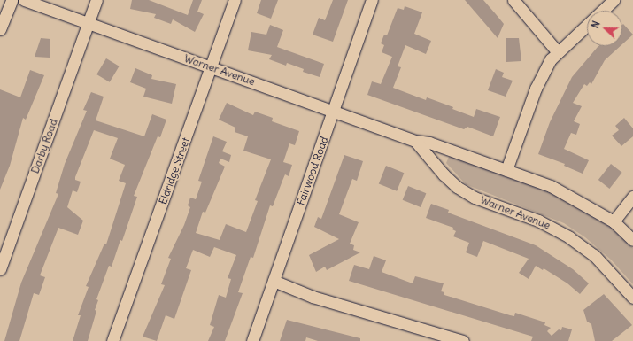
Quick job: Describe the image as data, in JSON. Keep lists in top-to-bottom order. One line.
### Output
{"streets":{"street":["Warner Avenue","Darby Road","Eldridge Street","Fairwood Road"]},"crossings":[["Warner Avenue","Darby Road"],["Warner Avenue","Eldridge Street"],["Warner Avenue","Fairwood Road"]],"north":"left"}
